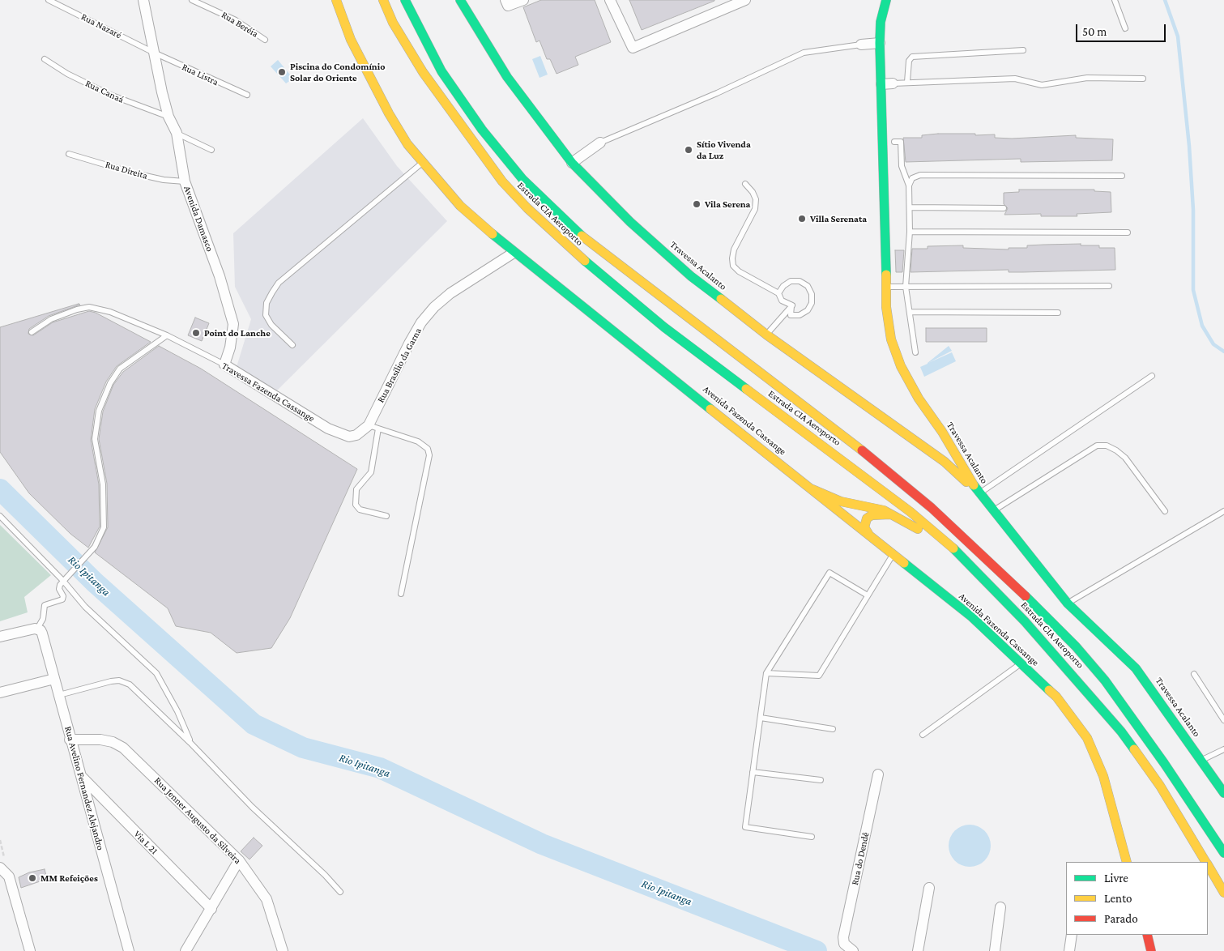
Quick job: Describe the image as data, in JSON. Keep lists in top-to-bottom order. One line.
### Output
{"streets":{"main road":["Estrada CIA Aeroporto","Travessa Acalanto","Avenida Fazenda Cassange"],"street":["Avenida Damasco","Rua Brasilio da Garna","Travessa Fazenda Cassange","Rua Avelino Fernandez Alejandro","Rua Jenner Augusto da Silveira","Via L 21","Rua do Dendê"],"lane":["Rua Beréia","Rua Nazaré","Rua Listra","Rua Canaá","Rua Direita"]},"crossings":[["Rua Nazaré","Rua Listra"],["Rua Nazaré","Avenida Damasco"],["Rua Listra","Avenida Damasco"],["Rua Canaá","Avenida Damasco"],["Rua Direita","Avenida Damasco"],["Avenida Damasco","Travessa Fazenda Cassange"],["Rua Brasilio da Garna","Travessa Fazenda Cassange"],["Rua Brasilio da Garna","Avenida Fazenda Cassange"],["Rua Avelino Fernandez Alejandro","Rua Jenner Augusto da Silveira"],["Rua Avelino Fernandez Alejandro","Via L 21"]],"water":["Rio Ipitanga"],"places":["Piscina do Condomínio Solar do Oriente","Sítio Vivenda da Luz","Vila Serena","Villa Serenata","Point do Lanche","MM Refeições"],"legend":["Livre","Lento","Parado"],"scale_bar":"50 m"}
